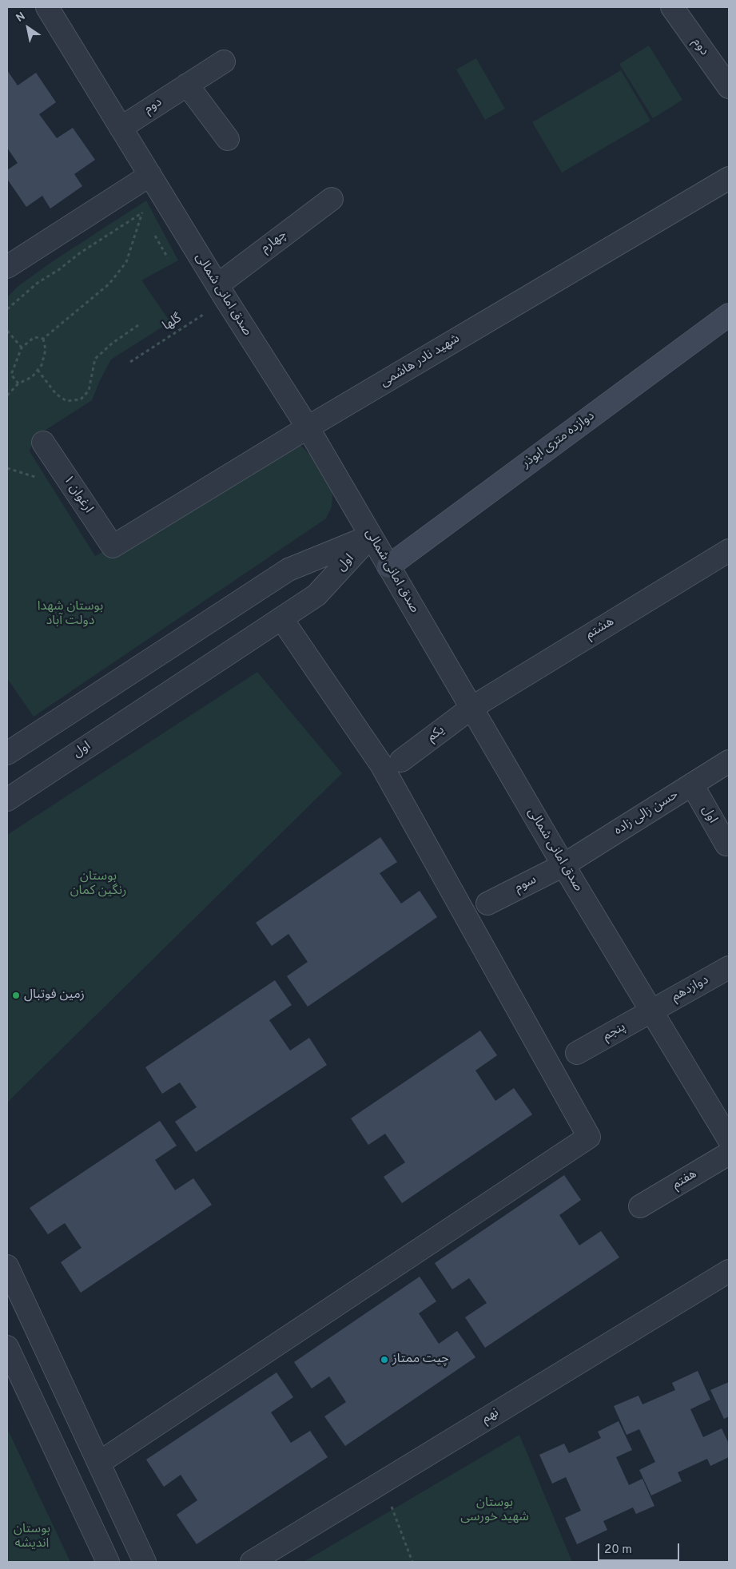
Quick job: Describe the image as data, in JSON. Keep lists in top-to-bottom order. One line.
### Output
{"streets":{"street":["دوم","چهارم","صدق امانی شمالی","شهید نادر هاشمی","دوازده متری ابوذر","ارغوان ۱","اول","هشتم","یکم","حسن زالی زاده","سوم","دوازدهم","پنجم","هفتم","نهم"],"path":["گلها"]},"crossings":[["دوم","صدق امانی شمالی"],["چهارم","صدق امانی شمالی"],["چهارم","گلها"],["صدق امانی شمالی","گلها"],["صدق امانی شمالی","شهید نادر هاشمی"],["صدق امانی شمالی","دوازده متری ابوذر"],["صدق امانی شمالی","اول"],["صدق امانی شمالی","هشتم"],["صدق امانی شمالی","یکم"],["صدق امانی شمالی","حسن زالی زاده"],["صدق امانی شمالی","سوم"],["صدق امانی شمالی","دوازدهم"],["صدق امانی شمالی","پنجم"],["شهید نادر هاشمی","ارغوان ۱"],["اول","حسن زالی زاده"],["هشتم","یکم"],["حسن زالی زاده","سوم"],["دوازدهم","پنجم"]],"parks":["بوستان شهدا دولت آباد","بوستان رنگین کمان","بوستان شهید خورسی","بوستان اندیشه"],"places":["زمین فوتبال","چیت ممتاز"],"scale_bar":"20 m","north":"top left"}
